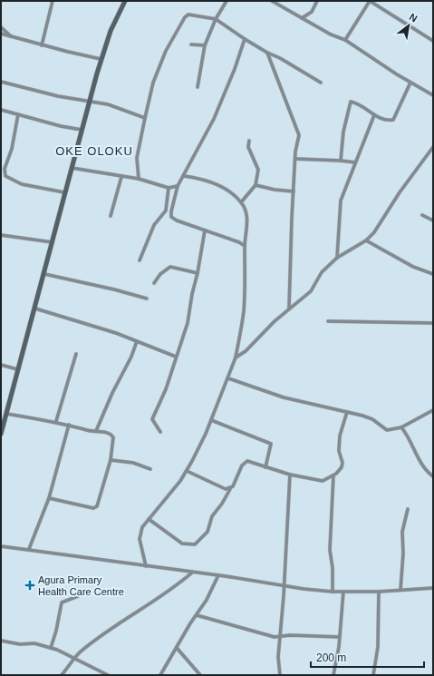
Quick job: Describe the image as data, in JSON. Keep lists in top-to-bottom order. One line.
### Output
{"districts":["OKE OLOKU"],"places":{"health":["Agura Primary Health Care Centre"]},"scale_bar":"200 m","north":"top right"}
